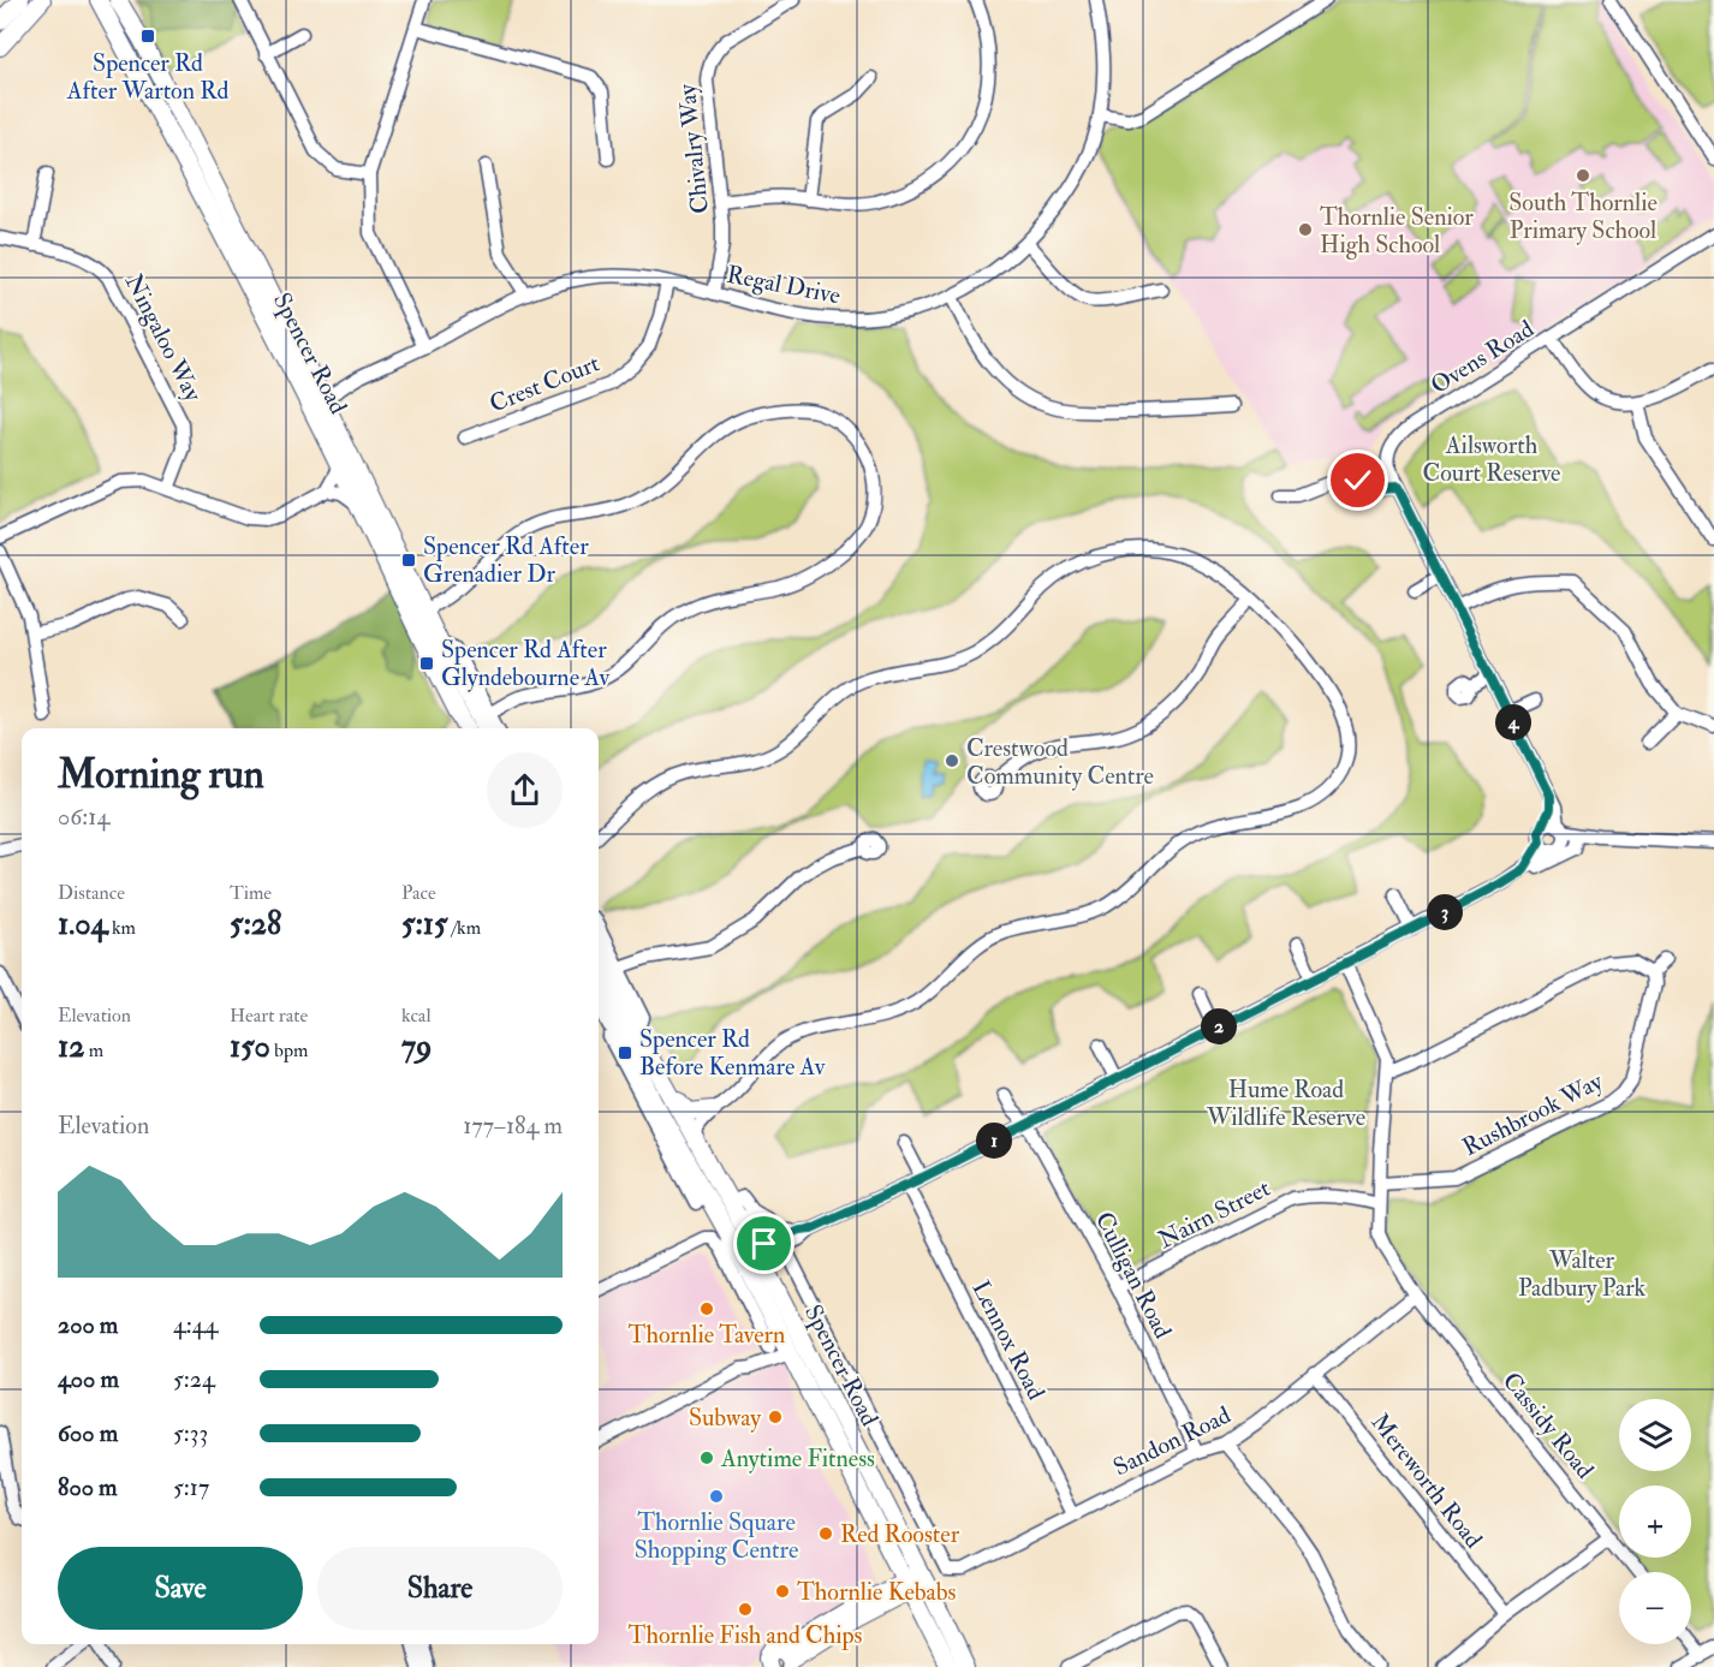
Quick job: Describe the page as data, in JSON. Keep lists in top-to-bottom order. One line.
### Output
{"streets":{"main road":["Spencer Road"],"street":["Chivalry Way","Regal Drive","Ningaloo Way","Ovens Road","Crest Court","Rushbrook Way","Nairn Street","Culligan Road","Lennox Road","Cassidy Road","Sandon Road","Mereworth Road"]},"crossings":[["Chivalry Way","Regal Drive"],["Regal Drive","Spencer Road"],["Regal Drive","Crest Court"],["Spencer Road","Sandon Road"],["Rushbrook Way","Cassidy Road"],["Nairn Street","Culligan Road"],["Nairn Street","Cassidy Road"],["Culligan Road","Sandon Road"],["Lennox Road","Sandon Road"],["Cassidy Road","Sandon Road"],["Sandon Road","Mereworth Road"]],"parks":["Ailsworth Court Reserve","Hume Road Wildlife Reserve","Walter Padbury Park"],"places":{"transit":["Spencer Rd After Warton Rd","Spencer Rd After Grenadier Dr","Spencer Rd After Glyndebourne Av","Spencer Rd Before Kenmare Av"],"other":["South Thornlie Primary School","Thornlie Senior High School","Crestwood Community Centre","Thornlie Tavern","Subway","Anytime Fitness","Thornlie Square Shopping Centre","Red Rooster","Thornlie Kebabs","Thornlie Fish and Chips"]},"page":{"pins":["4","3","2","1"],"heading":["Morning run","06:14"],"stats":[["Distance","1.04 km"],["Time","5:28"],["Pace","5:15 /km"],["Elevation","12 m"],["Heart rate","150 bpm"],["kcal","79"]],"chart":["Elevation","177–184 m"],"list":[{"name":"200 m","note":"4:44"},{"name":"400 m","note":"5:24"},{"name":"600 m","note":"5:33"},{"name":"800 m","note":"5:17"}],"map_buttons":["+","−"],"buttons":["Save","Share"]}}
